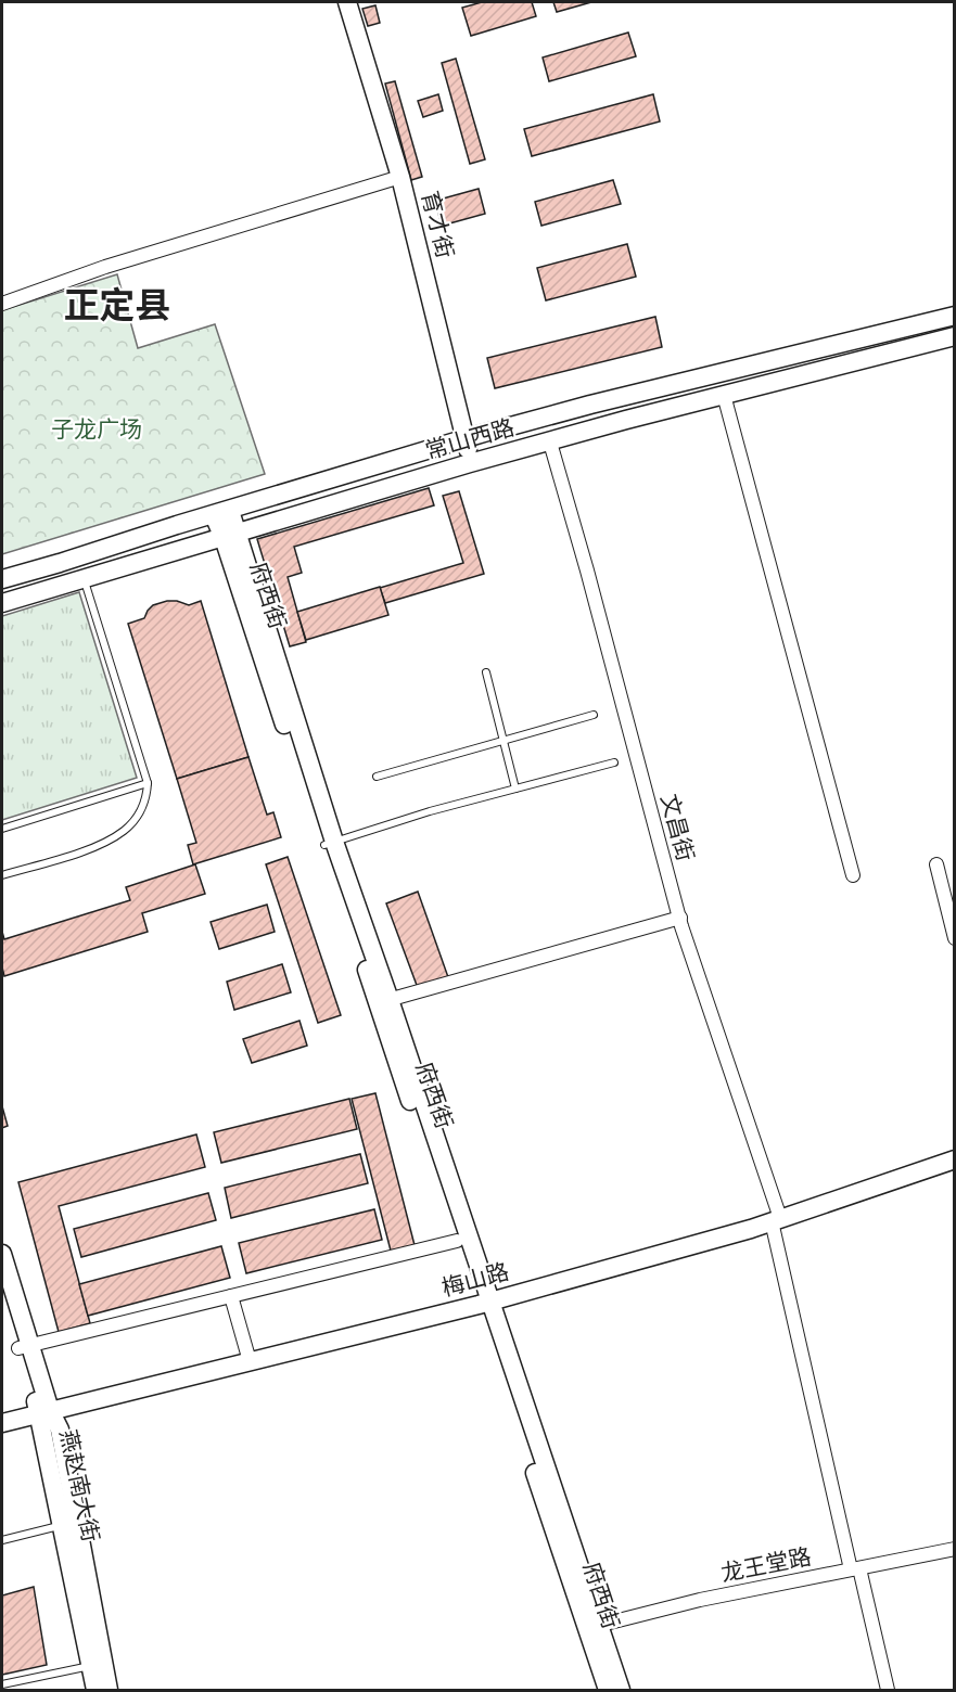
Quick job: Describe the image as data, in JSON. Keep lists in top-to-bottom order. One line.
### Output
{"streets":{"street":["育才街","常山西路","府西街","文昌街","梅山路","燕赵南大街","龙王堂路"]},"crossings":[["育才街","常山西路"],["常山西路","府西街"],["常山西路","文昌街"],["府西街","梅山路"],["府西街","龙王堂路"],["文昌街","梅山路"],["文昌街","龙王堂路"],["梅山路","燕赵南大街"]],"districts":["正定县"],"parks":["子龙广场"]}
